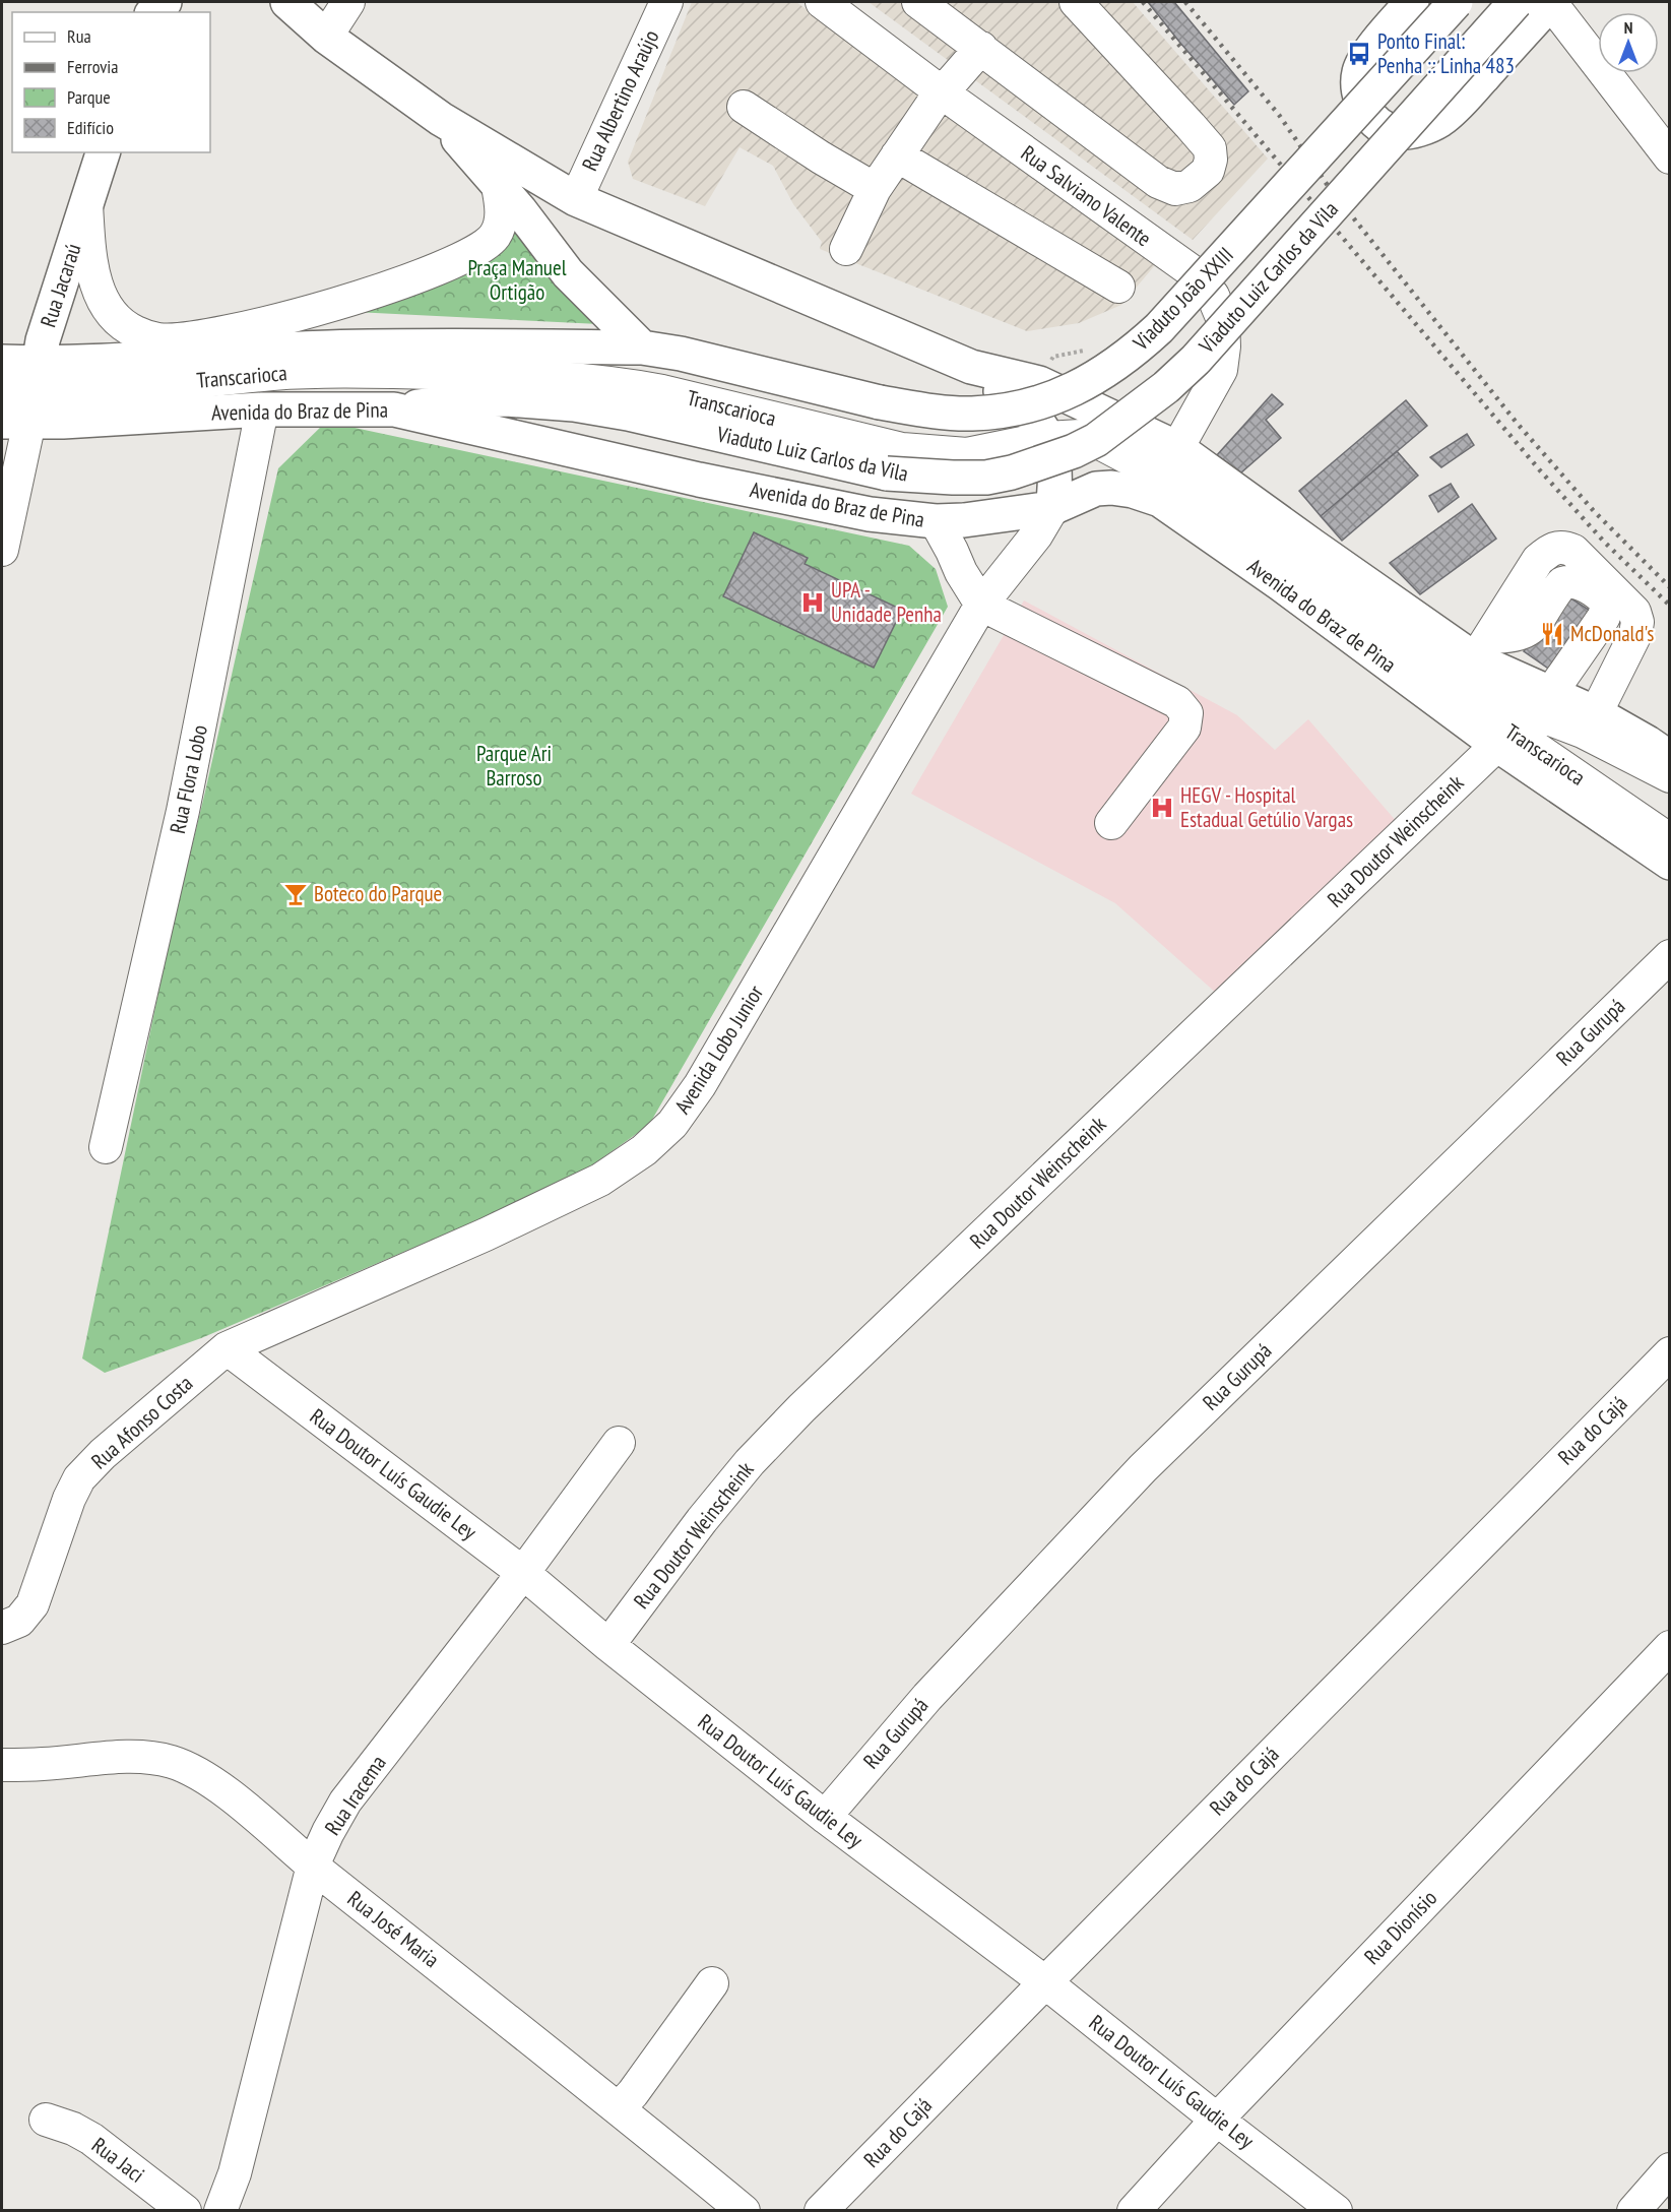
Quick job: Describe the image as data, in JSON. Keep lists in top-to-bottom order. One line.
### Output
{"streets":{"main road":["Viaduto Luiz Carlos da Vila","Rua Jacaraú","Viaduto João XXIII","Avenida do Braz de Pina"],"street":["Rua Albertino Araújo","Rua Salviano Valente","Transcarioca","Rua Flora Lobo","Rua Doutor Weinscheink","Rua Gurupá","Avenida Lobo Junior","Rua Afonso Costa","Rua do Cajá","Rua Doutor Luís Gaudie Ley","Rua Iracema","Rua Dionísio","Rua José Maria","Rua Jaci"]},"crossings":[["Viaduto Luiz Carlos da Vila","Avenida do Braz de Pina"],["Rua Jacaraú","Transcarioca"],["Rua Jacaraú","Avenida do Braz de Pina"],["Transcarioca","Avenida do Braz de Pina"],["Avenida do Braz de Pina","Rua Flora Lobo"],["Avenida do Braz de Pina","Rua Doutor Weinscheink"],["Avenida do Braz de Pina","Avenida Lobo Junior"],["Rua Doutor Weinscheink","Rua Doutor Luís Gaudie Ley"],["Rua Gurupá","Rua Doutor Luís Gaudie Ley"],["Avenida Lobo Junior","Rua Afonso Costa"],["Avenida Lobo Junior","Rua Doutor Luís Gaudie Ley"],["Rua Afonso Costa","Rua Doutor Luís Gaudie Ley"],["Rua do Cajá","Rua Doutor Luís Gaudie Ley"],["Rua Doutor Luís Gaudie Ley","Rua Iracema"],["Rua Doutor Luís Gaudie Ley","Rua Dionísio"],["Rua Iracema","Rua José Maria"]],"parks":["Praça Manuel Ortigão","Parque Ari Barroso"],"places":{"bus stop":["Ponto Final: Penha :: Linha 483"],"hospital":["UPA - Unidade Penha","HEGV - Hospital Estadual Getúlio Vargas"],"restaurant":["McDonald's"],"bar":["Boteco do Parque"]},"legend":["Rua","Ferrovia","Parque","Edifício"],"north":"top"}
